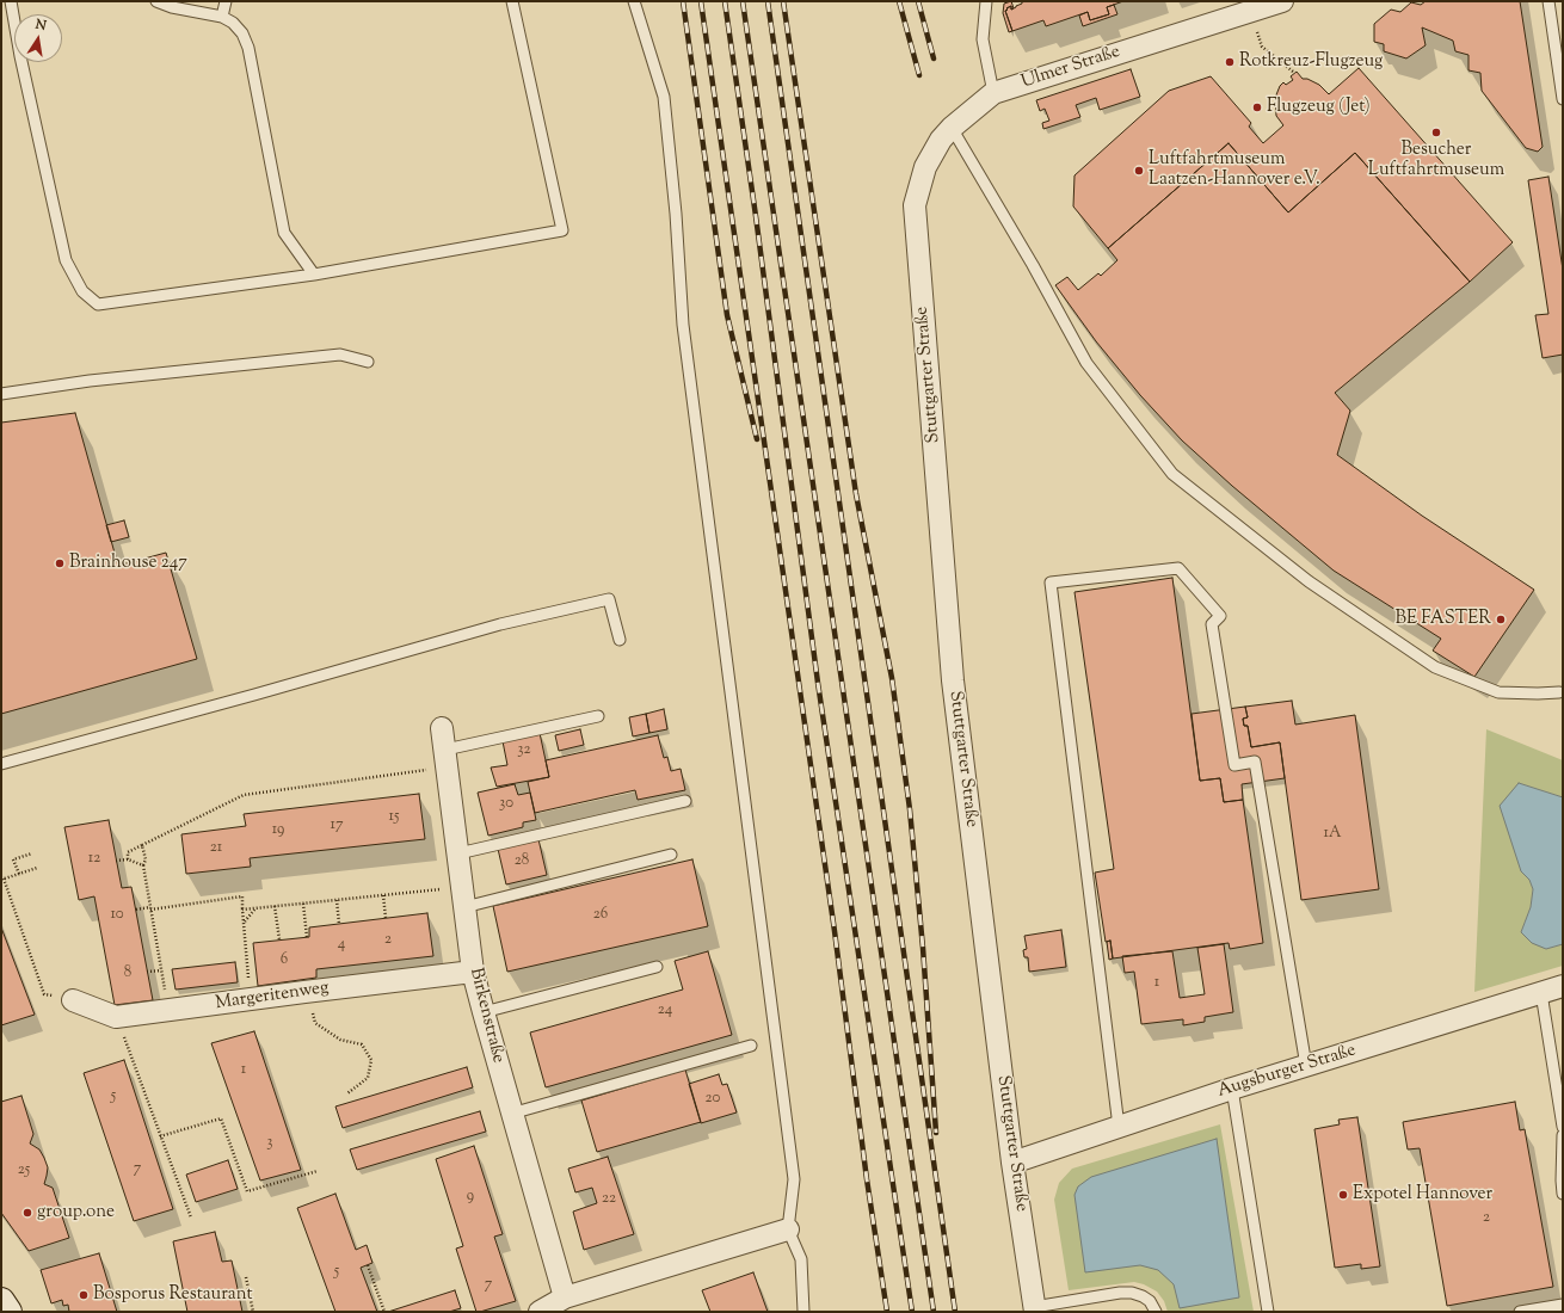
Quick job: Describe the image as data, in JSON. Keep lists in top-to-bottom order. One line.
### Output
{"streets":{"street":["Ulmer Straße","Stuttgarter Straße","Margeritenweg","Birkenstraße","Augsburger Straße"]},"crossings":[["Ulmer Straße","Stuttgarter Straße"],["Stuttgarter Straße","Augsburger Straße"],["Margeritenweg","Birkenstraße"]],"places":["Rotkreuz-Flugzeug","Flugzeug (Jet)","Besucher Luftfahrtmuseum","Luftfahrtmuseum Laatzen-Hannover e.V.","Brainhouse 247","BE FASTER","Expotel Hannover","group.one","Bosporus Restaurant"],"house_numbers":["32","30","15","17","19","1A","21","12","28","10","26","2","4","6","8","1","24","1","5","20","3","7","25","9","22","2","5","7"],"north":"top"}
